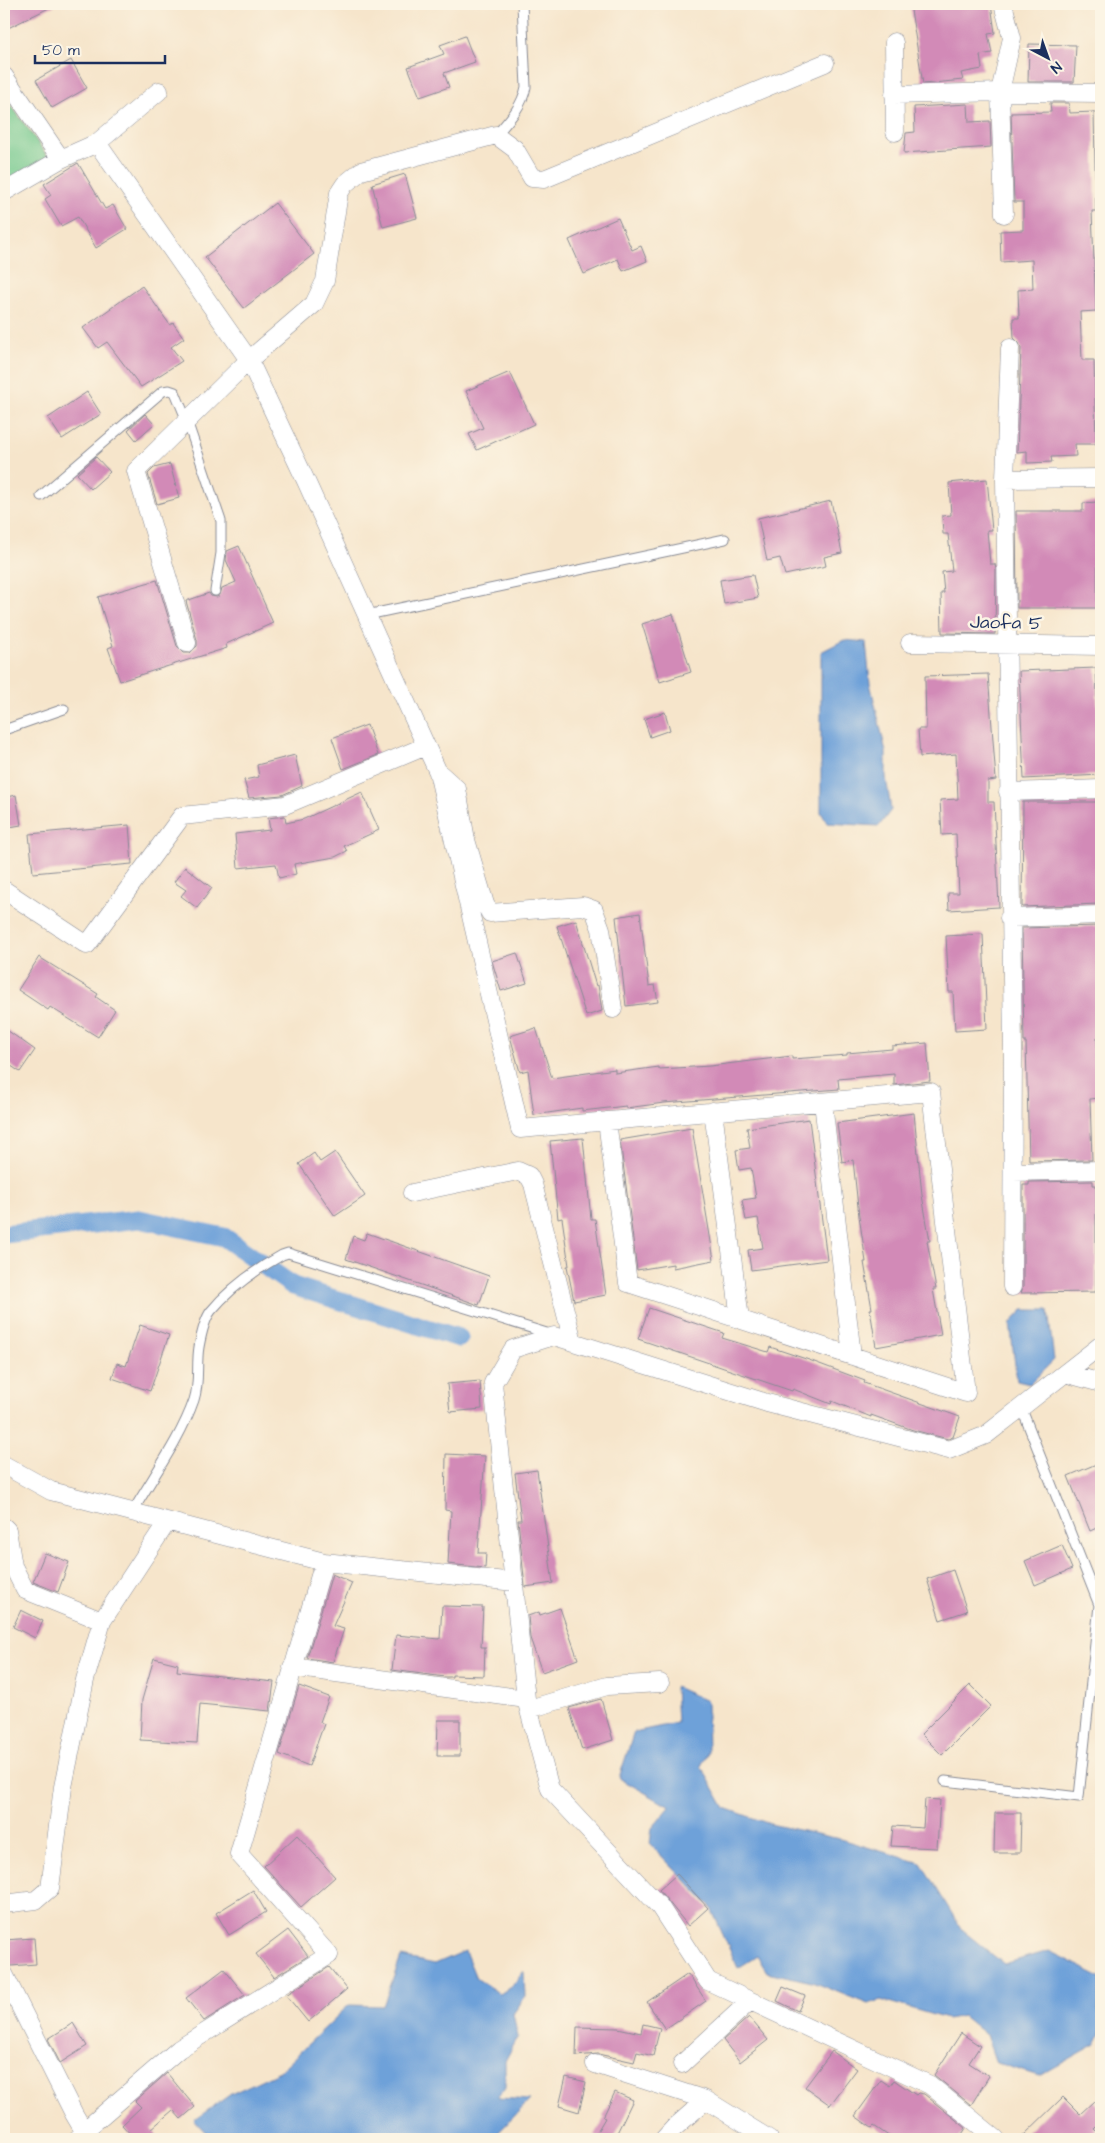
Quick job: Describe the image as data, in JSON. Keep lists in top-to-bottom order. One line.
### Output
{"streets":{"street":["Jaofa 5"]},"scale_bar":"50 m","north":"bottom right"}
